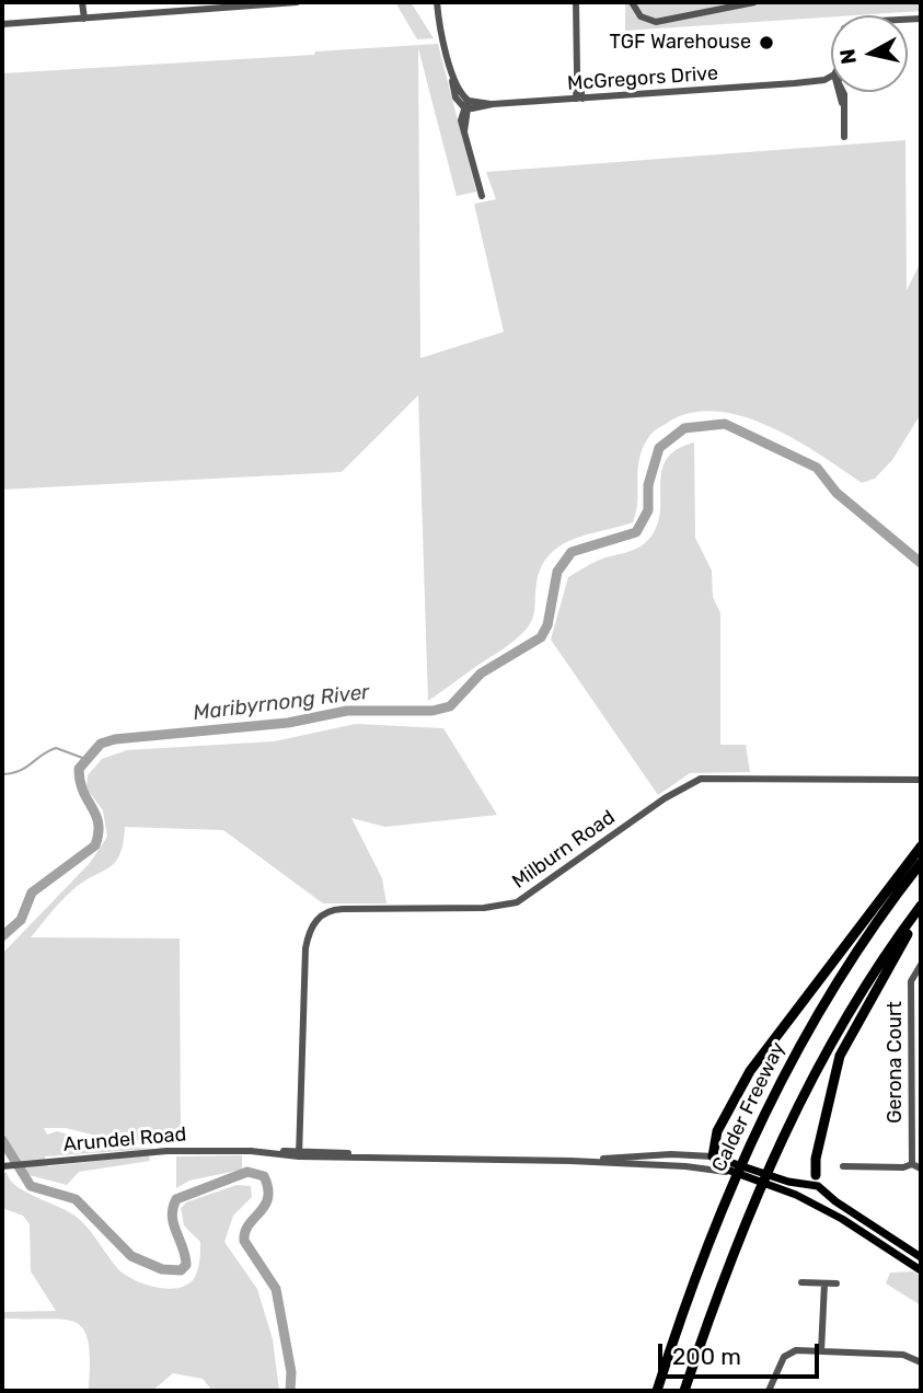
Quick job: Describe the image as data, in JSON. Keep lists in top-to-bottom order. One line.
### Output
{"streets":{"highway":["Calder Freeway"],"street":["McGregors Drive","Milburn Road","Gerona Court","Arundel Road"]},"crossings":[["Milburn Road","Arundel Road"]],"water":["Maribyrnong River"],"places":["TGF Warehouse"],"scale_bar":"200 m","north":"left"}
